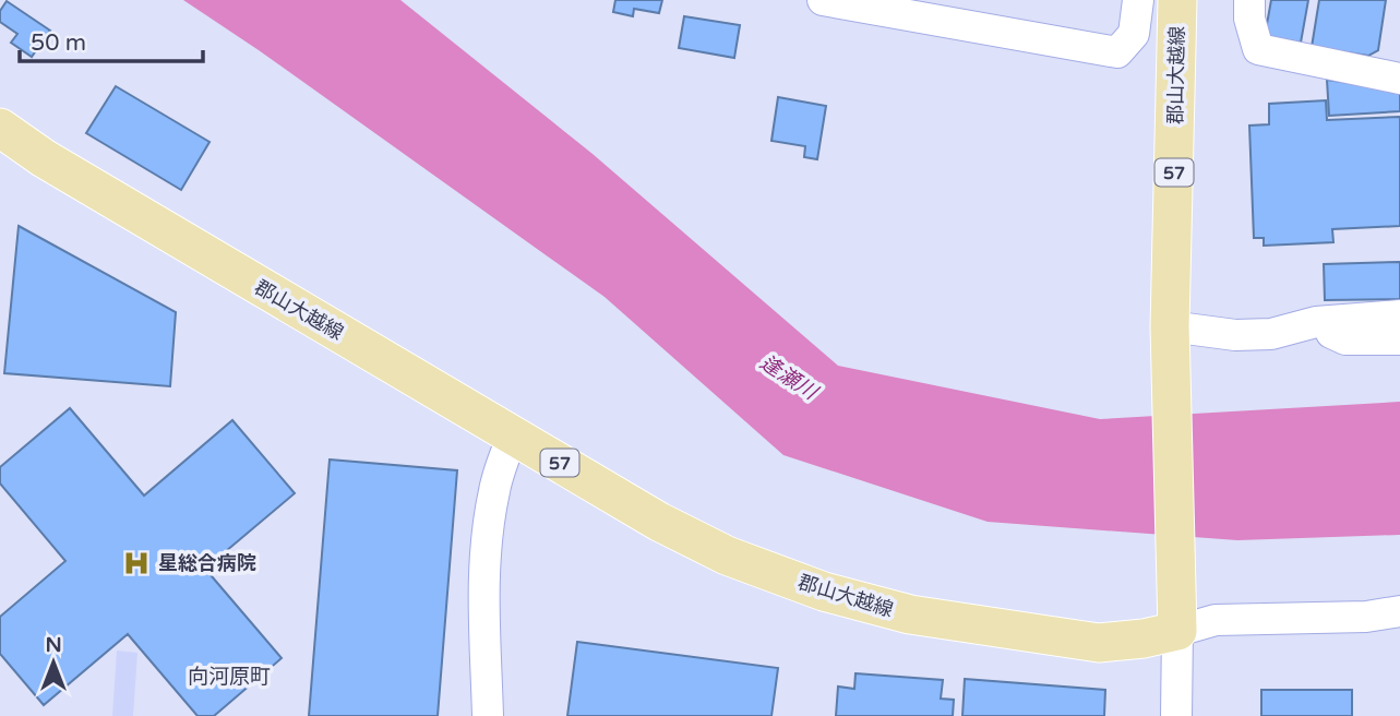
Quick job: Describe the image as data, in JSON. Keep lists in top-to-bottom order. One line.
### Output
{"streets":{"main road":["郡山大越線","57"]},"districts":["向河原町"],"water":["逢瀬川"],"places":{"hospital":["星総合病院"]},"scale_bar":"50 m","north":"top"}
